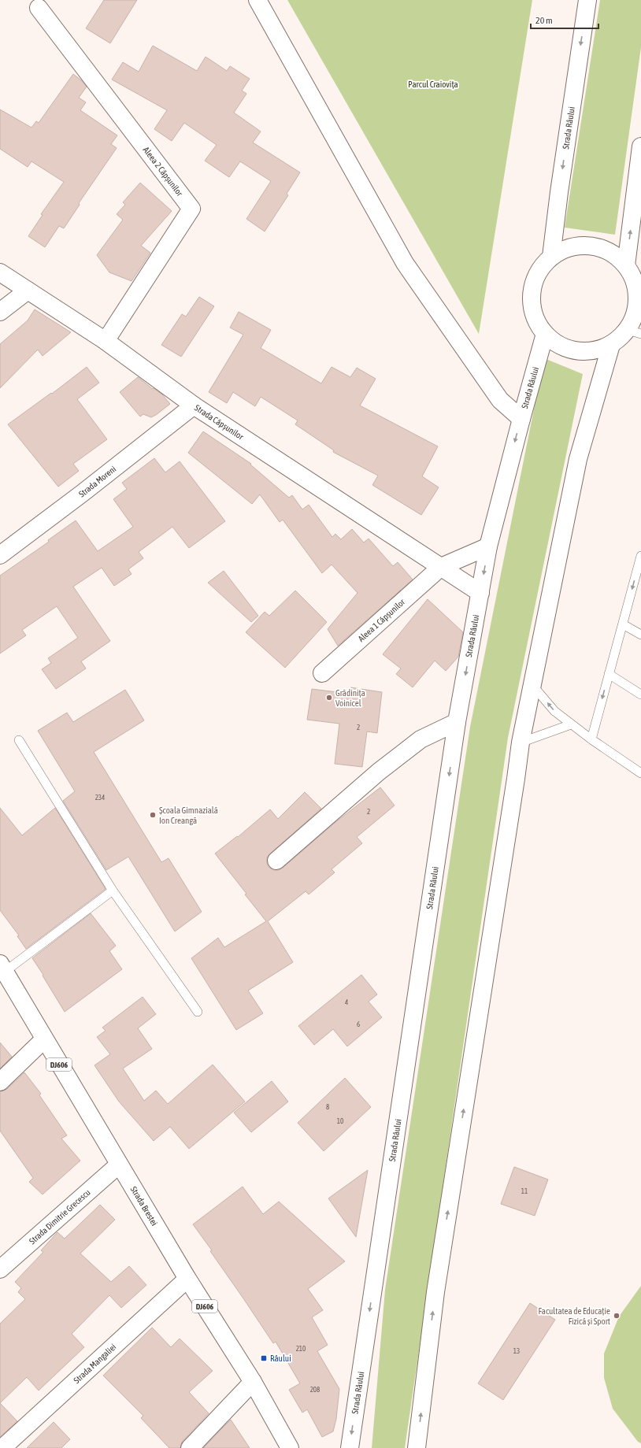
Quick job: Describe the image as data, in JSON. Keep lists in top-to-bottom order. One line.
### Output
{"streets":{"main road":["Strada Râului","Aleea 2 Căpșunilor","Strada Căpșunilor","Strada Moreni","Aleea 1 Căpșunilor","DJ606","Strada Brestei","Strada Dimitrie Grecescu","Strada Mangaliei"]},"crossings":[["Strada Râului","Strada Căpșunilor"],["Aleea 2 Căpșunilor","Strada Căpșunilor"],["Strada Căpșunilor","Strada Moreni"],["Strada Căpșunilor","Aleea 1 Căpșunilor"],["Strada Brestei","Strada Dimitrie Grecescu"],["Strada Brestei","Strada Mangaliei"]],"parks":["Parcul Craiovița"],"places":{"other":["Grădinița Voinicel","Școala Gimnazială Ion Creangă","Facultatea de Educație Fizică și Sport"],"transit":["Râului"]},"house_numbers":["2","234","2","4","6","8","10","11","210","13","208"],"scale_bar":"20 m"}
